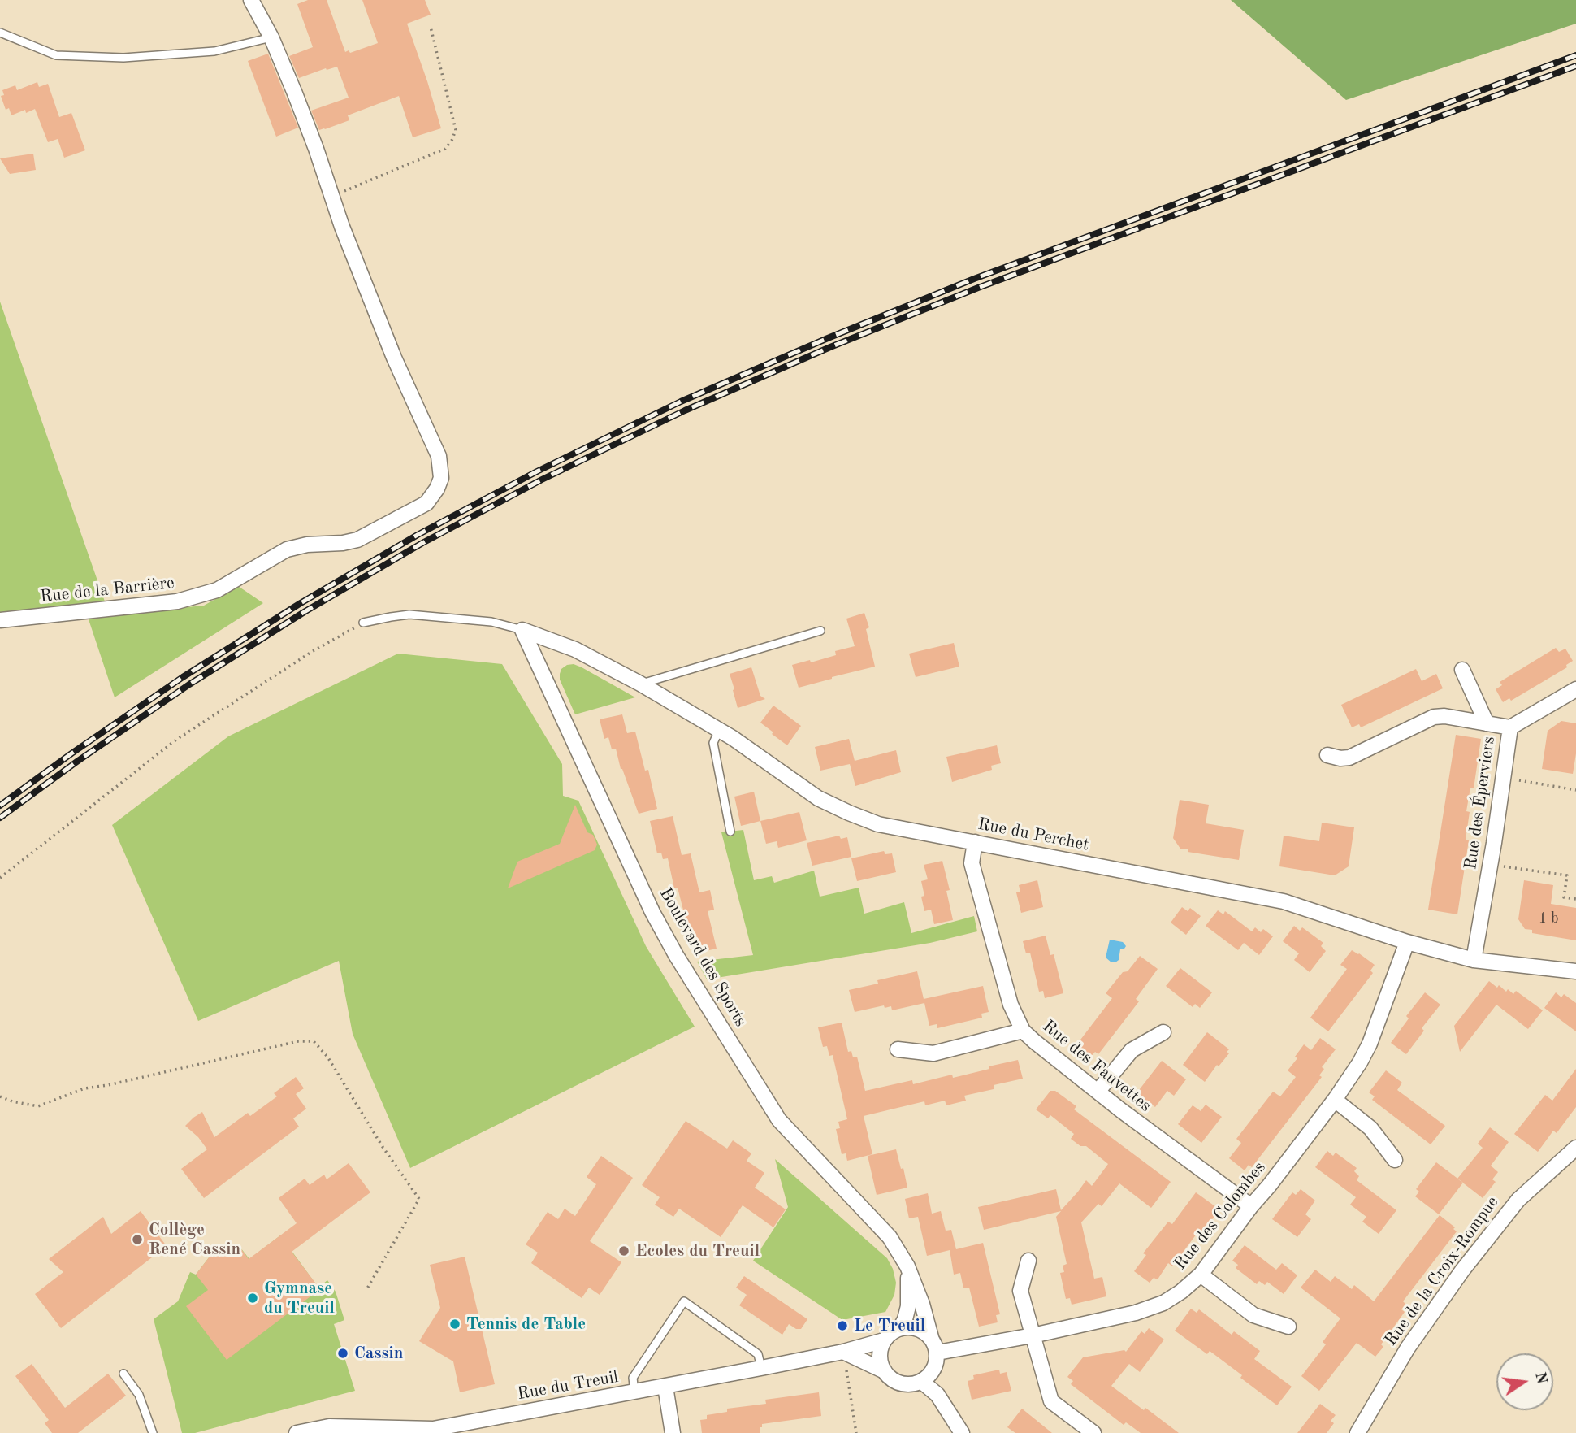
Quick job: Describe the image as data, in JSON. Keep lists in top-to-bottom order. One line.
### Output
{"streets":{"street":["Rue de la Barrière","Rue des Éperviers","Rue du Perchet","Boulevard des Sports","Rue des Fauvettes","Rue des Colombes","Rue de la Croix-Rompue","Rue du Treuil"]},"crossings":[["Rue des Éperviers","Rue du Perchet"],["Rue du Perchet","Boulevard des Sports"],["Rue du Perchet","Rue des Fauvettes"],["Rue du Perchet","Rue des Colombes"],["Boulevard des Sports","Rue des Colombes"],["Boulevard des Sports","Rue du Treuil"],["Rue des Fauvettes","Rue des Colombes"],["Rue des Colombes","Rue du Treuil"]],"places":["Collège René Cassin","Ecoles du Treuil","Gymnase du Treuil","Tennis de Table","Le Treuil","Cassin"],"house_numbers":["1 b"],"north":"right"}
